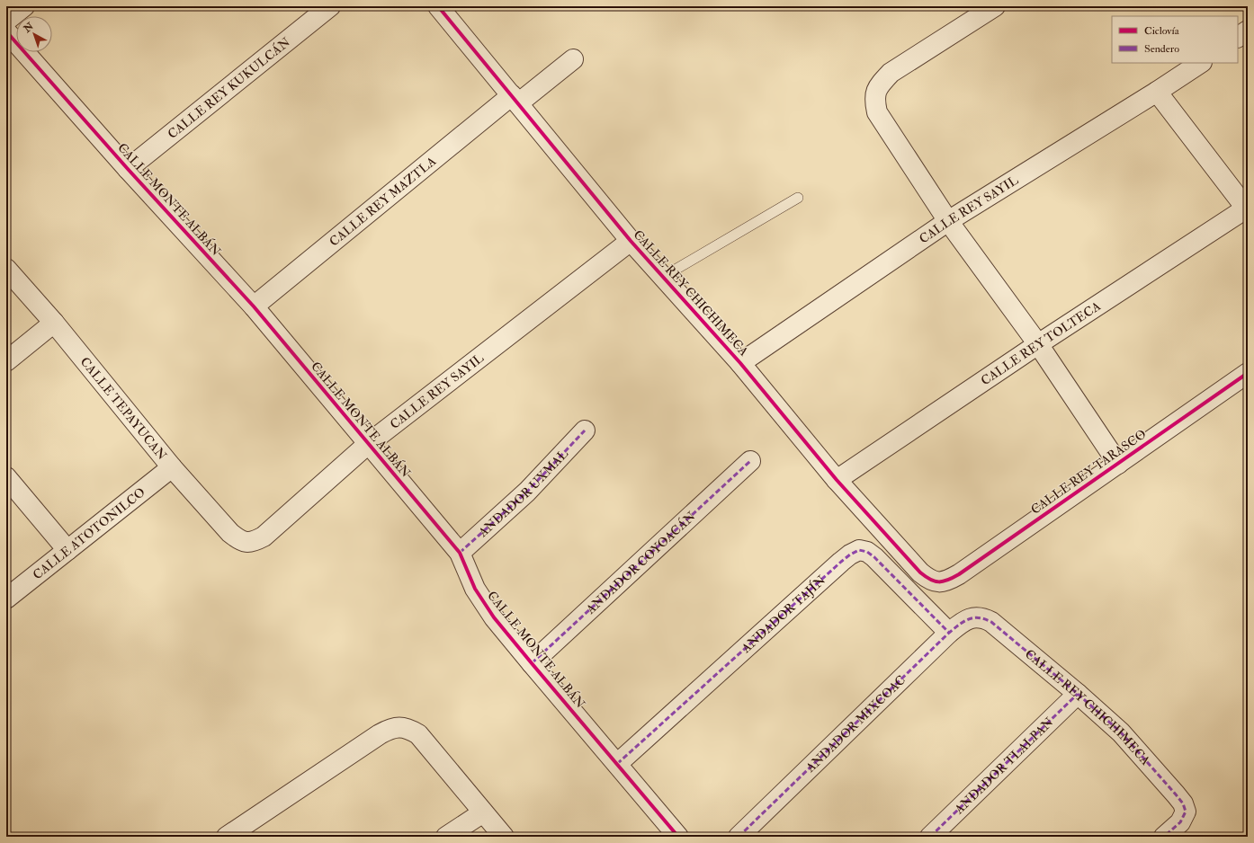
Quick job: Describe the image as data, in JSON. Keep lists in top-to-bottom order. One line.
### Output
{"streets":{"street":["CALLE REY KUKULCÁN","CALLE MONTE ALBÁN","CALLE REY MAZTLA","CALLE REY SAYIL","CALLE REY CHICHIMECA","CALLE REY TOLTECA","CALLE TEPAYUCAN","CALLE REY TARASCO","ANDADOR UXMAL","CALLE ATOTONILCO","ANDADOR COYOACÁN","ANDADOR TAJÍN","ANDADOR MIXCOAC","ANDADOR TLALPAN"]},"crossings":[["CALLE REY KUKULCÁN","CALLE MONTE ALBÁN"],["CALLE MONTE ALBÁN","CALLE REY MAZTLA"],["CALLE MONTE ALBÁN","CALLE REY SAYIL"],["CALLE MONTE ALBÁN","ANDADOR UXMAL"],["CALLE MONTE ALBÁN","ANDADOR COYOACÁN"],["CALLE MONTE ALBÁN","ANDADOR TAJÍN"],["CALLE REY MAZTLA","CALLE REY CHICHIMECA"],["CALLE REY SAYIL","CALLE REY CHICHIMECA"],["CALLE REY SAYIL","CALLE TEPAYUCAN"],["CALLE REY CHICHIMECA","CALLE REY TOLTECA"],["CALLE REY CHICHIMECA","CALLE REY TARASCO"],["CALLE REY CHICHIMECA","ANDADOR MIXCOAC"],["CALLE REY CHICHIMECA","ANDADOR TLALPAN"],["CALLE TEPAYUCAN","CALLE ATOTONILCO"],["ANDADOR TAJÍN","ANDADOR MIXCOAC"]],"legend":["Ciclovía","Sendero"],"north":"top left"}
